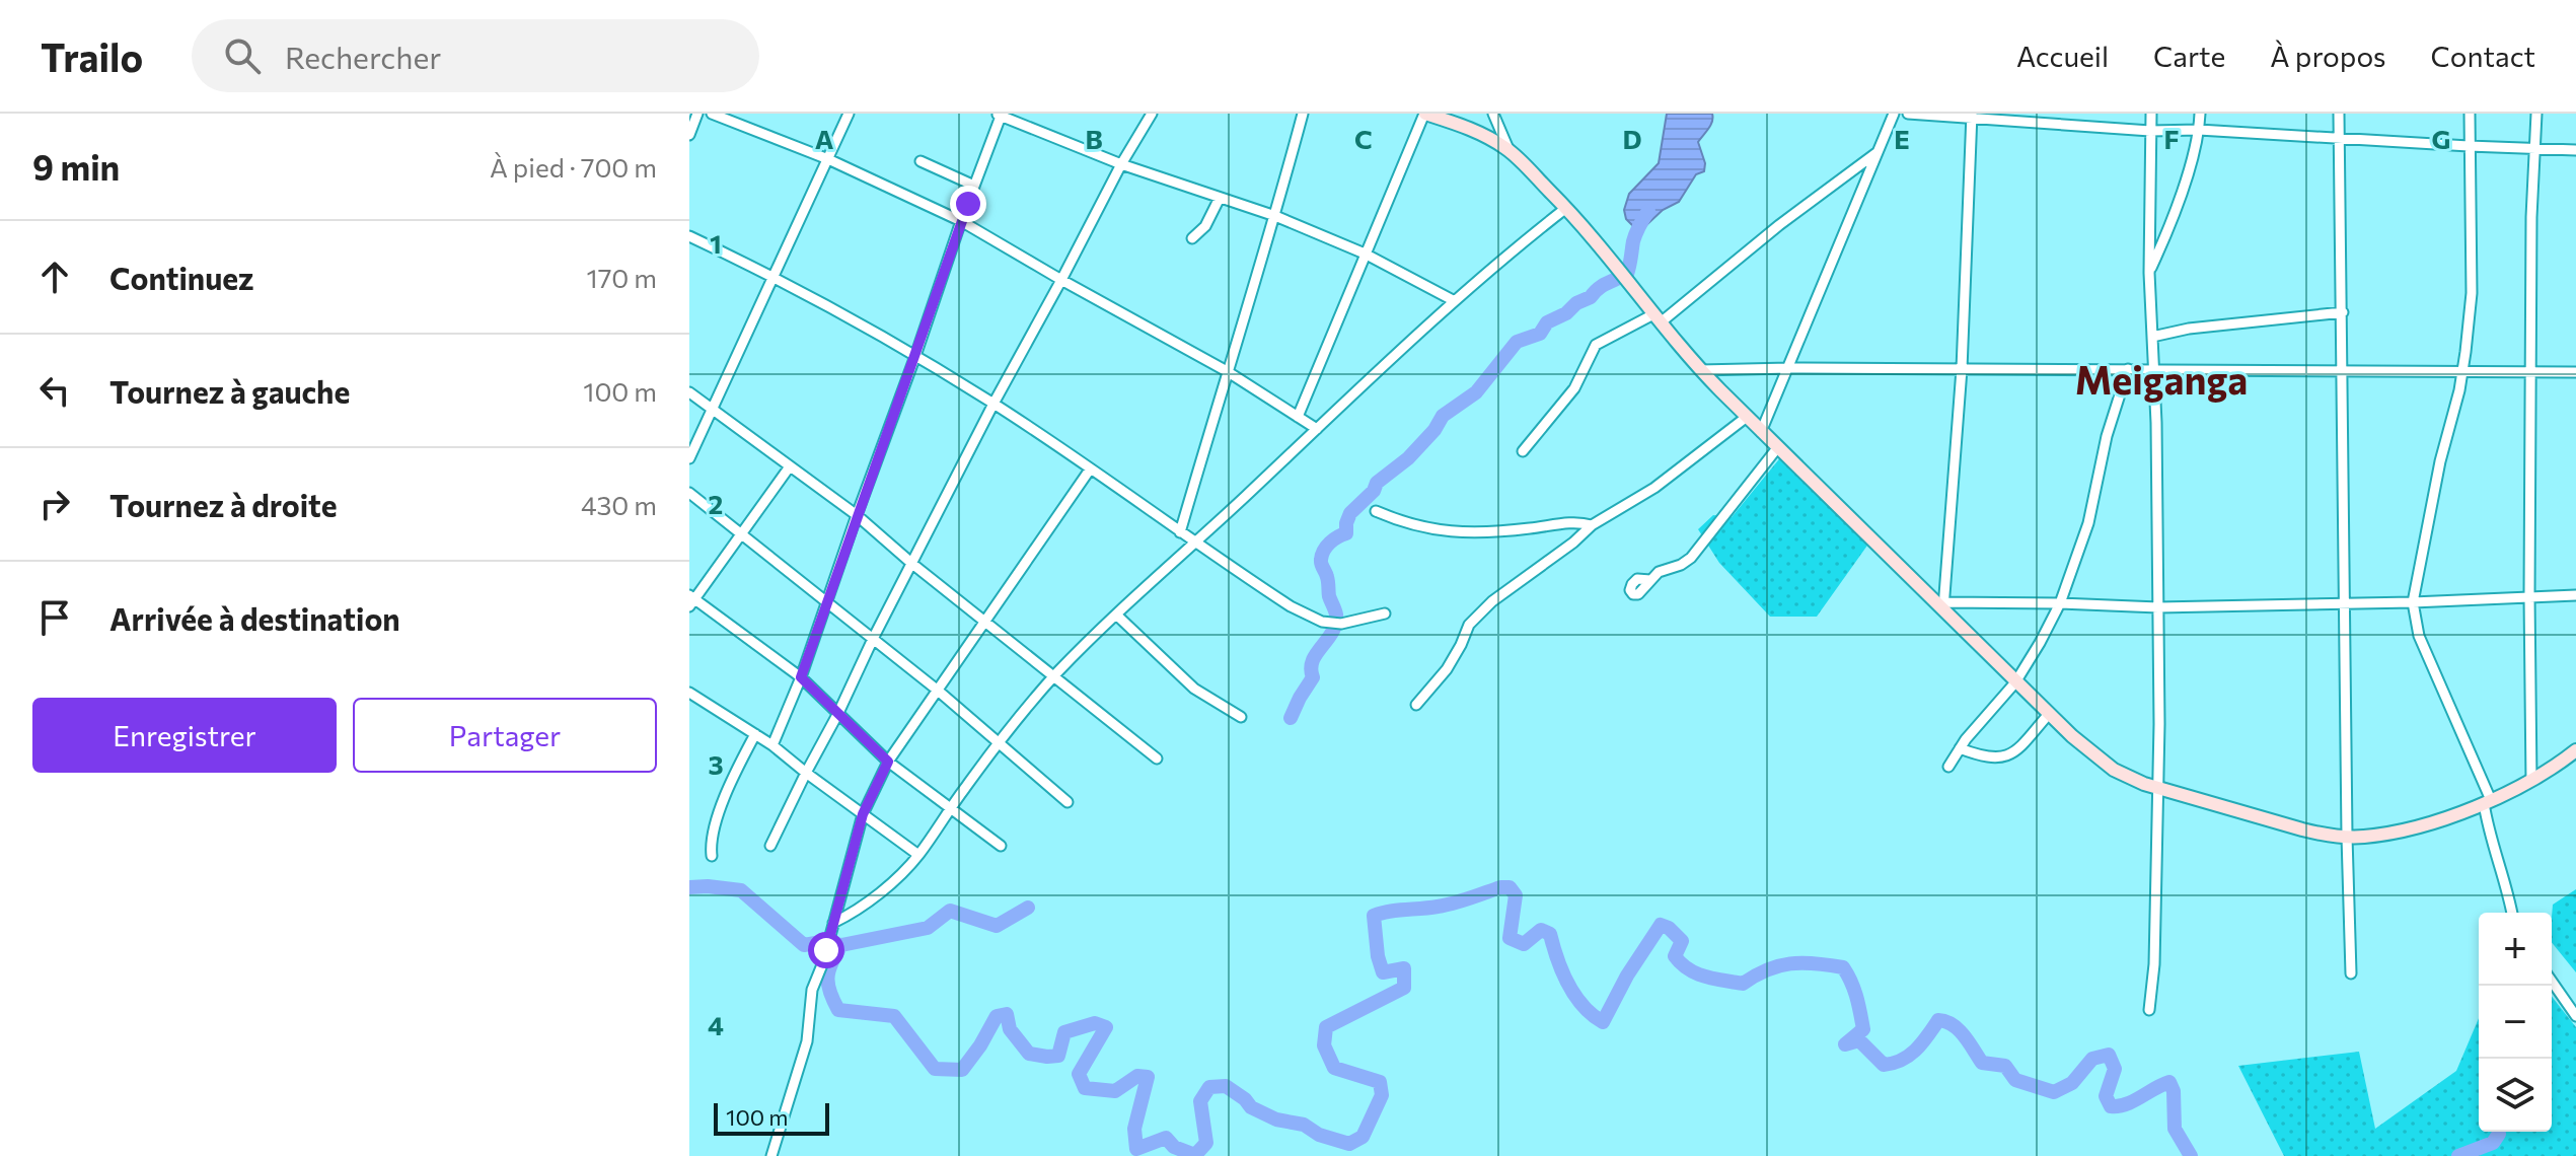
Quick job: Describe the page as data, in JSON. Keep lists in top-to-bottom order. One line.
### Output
{"districts":["Meiganga"],"scale_bar":"100 m","page":{"header":"Trailo","search":"Rechercher","nav":["Accueil","Carte","À propos","Contact"],"heading":["9 min","À pied · 700 m"],"list":[["Continuez","170 m"],["Tournez à gauche","100 m"],["Tournez à droite","430 m"],"Arrivée à destination"],"buttons":["Enregistrer","Partager"],"map_buttons":["+","−"],"scale":"100 m"},"grid":{"columns":["A","B","C","D","E","F","G"],"rows":["1","2","3","4"]}}
